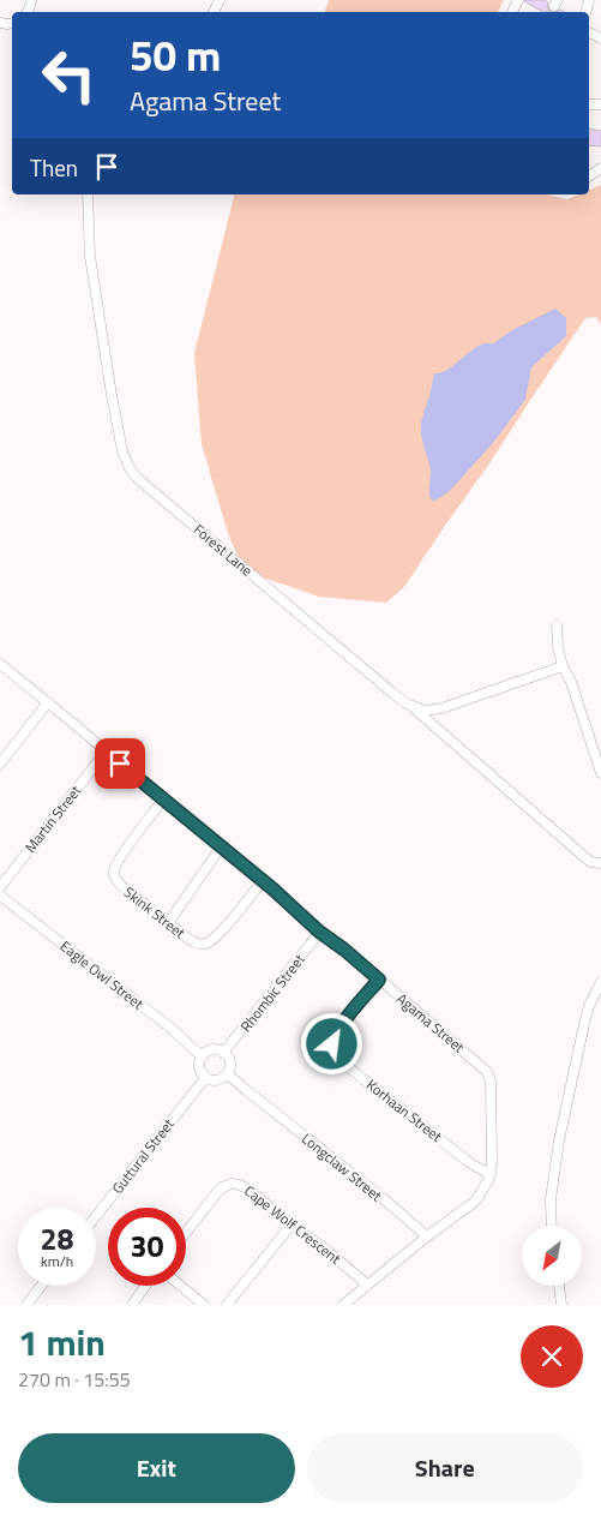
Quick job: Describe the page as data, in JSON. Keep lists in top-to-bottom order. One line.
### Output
{"streets":{"street":["Forest Lane","Martin Street","Skink Street","Eagle Owl Street","Rhombic Street","Agama Street","Korhaan Street","Guttural Street","Longclaw Street","Cape Wolf Crescent"]},"crossings":[["Martin Street","Agama Street"],["Skink Street","Agama Street"],["Eagle Owl Street","Rhombic Street"],["Eagle Owl Street","Guttural Street"],["Eagle Owl Street","Longclaw Street"],["Rhombic Street","Agama Street"],["Rhombic Street","Guttural Street"],["Rhombic Street","Longclaw Street"],["Agama Street","Korhaan Street"],["Agama Street","Longclaw Street"],["Agama Street","Cape Wolf Crescent"],["Guttural Street","Longclaw Street"]],"north":"bottom left","page":{"turn":["50 m","Agama Street"],"then":"Then","speed":"28 km/h","limit":"30","heading":["1 min","270 m · 15:55"],"buttons":["Exit","Share"]}}
